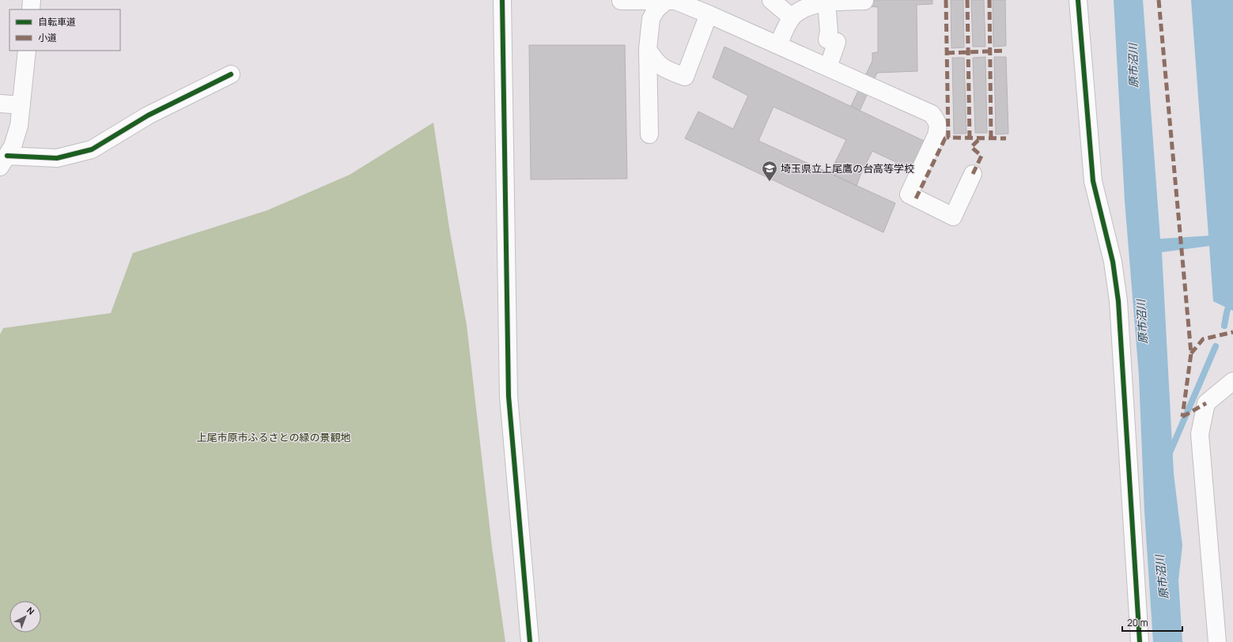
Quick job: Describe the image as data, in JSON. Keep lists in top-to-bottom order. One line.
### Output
{"water":["原市沼川"],"parks":["上尾市原市ふるさとの緑の景観地"],"places":{"school or university":["埼玉県立上尾鷹の台高等学校"]},"legend":["自転車道","小道"],"scale_bar":"20 m","north":"top right"}
